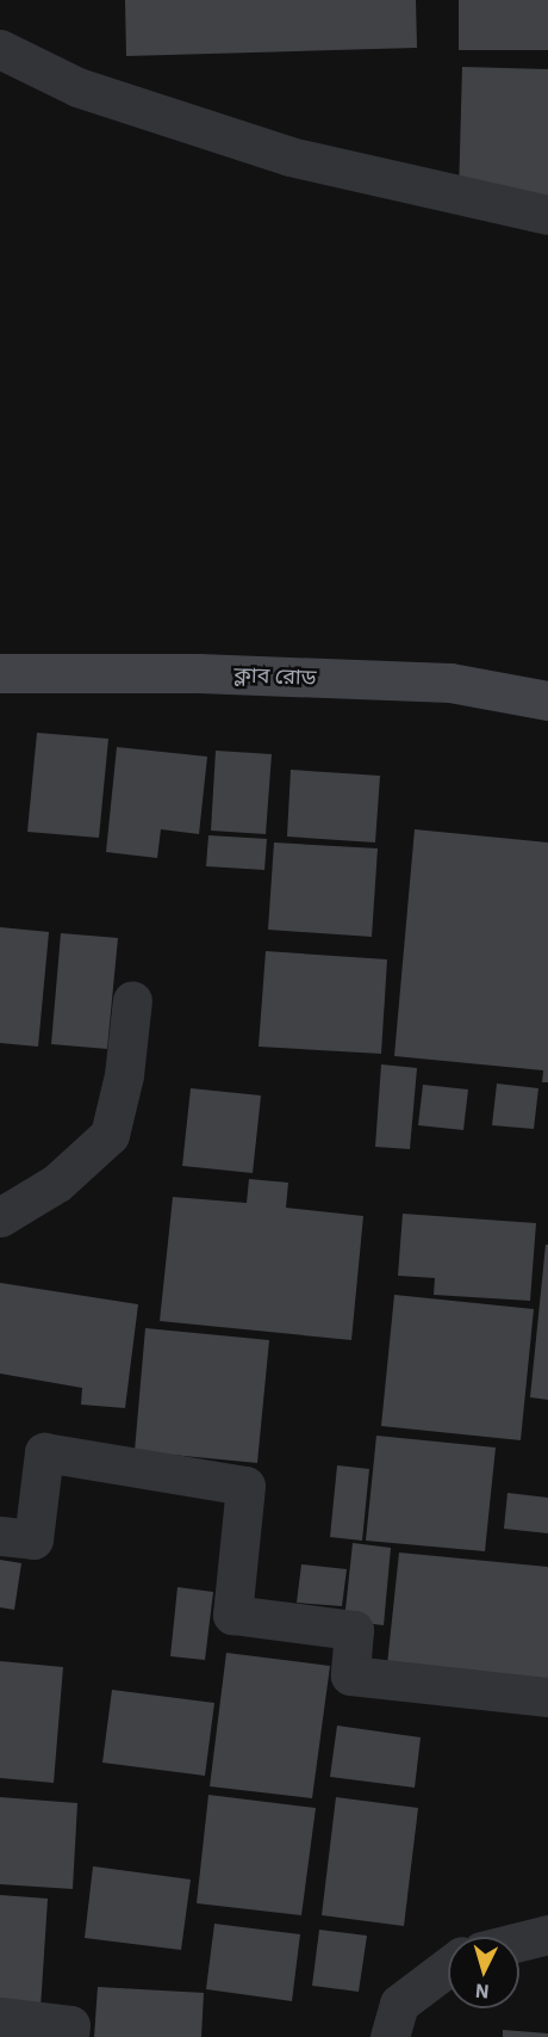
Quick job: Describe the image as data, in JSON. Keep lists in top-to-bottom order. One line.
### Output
{"streets":{"street":["ক্লাব রোড"]},"north":"bottom"}
